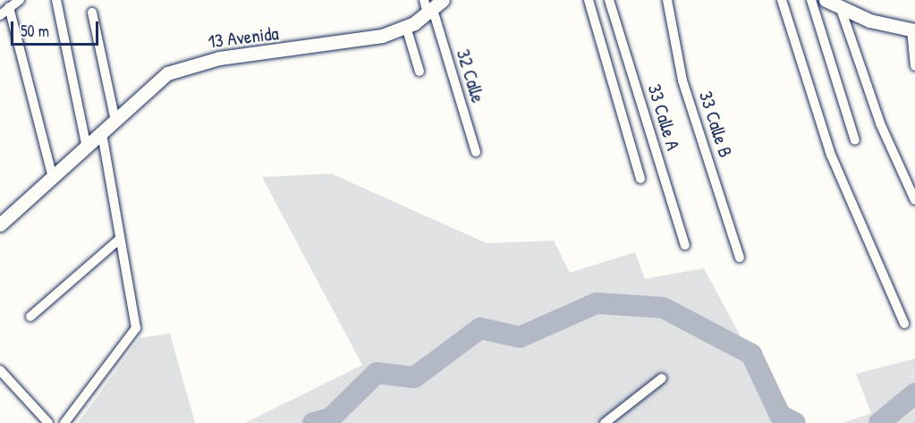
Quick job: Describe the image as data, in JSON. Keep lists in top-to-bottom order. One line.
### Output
{"streets":{"main road":["13 Avenida"],"street":["32 Calle","33 Calle A","33 Calle B"]},"crossings":[["13 Avenida","32 Calle"]],"scale_bar":"50 m"}
